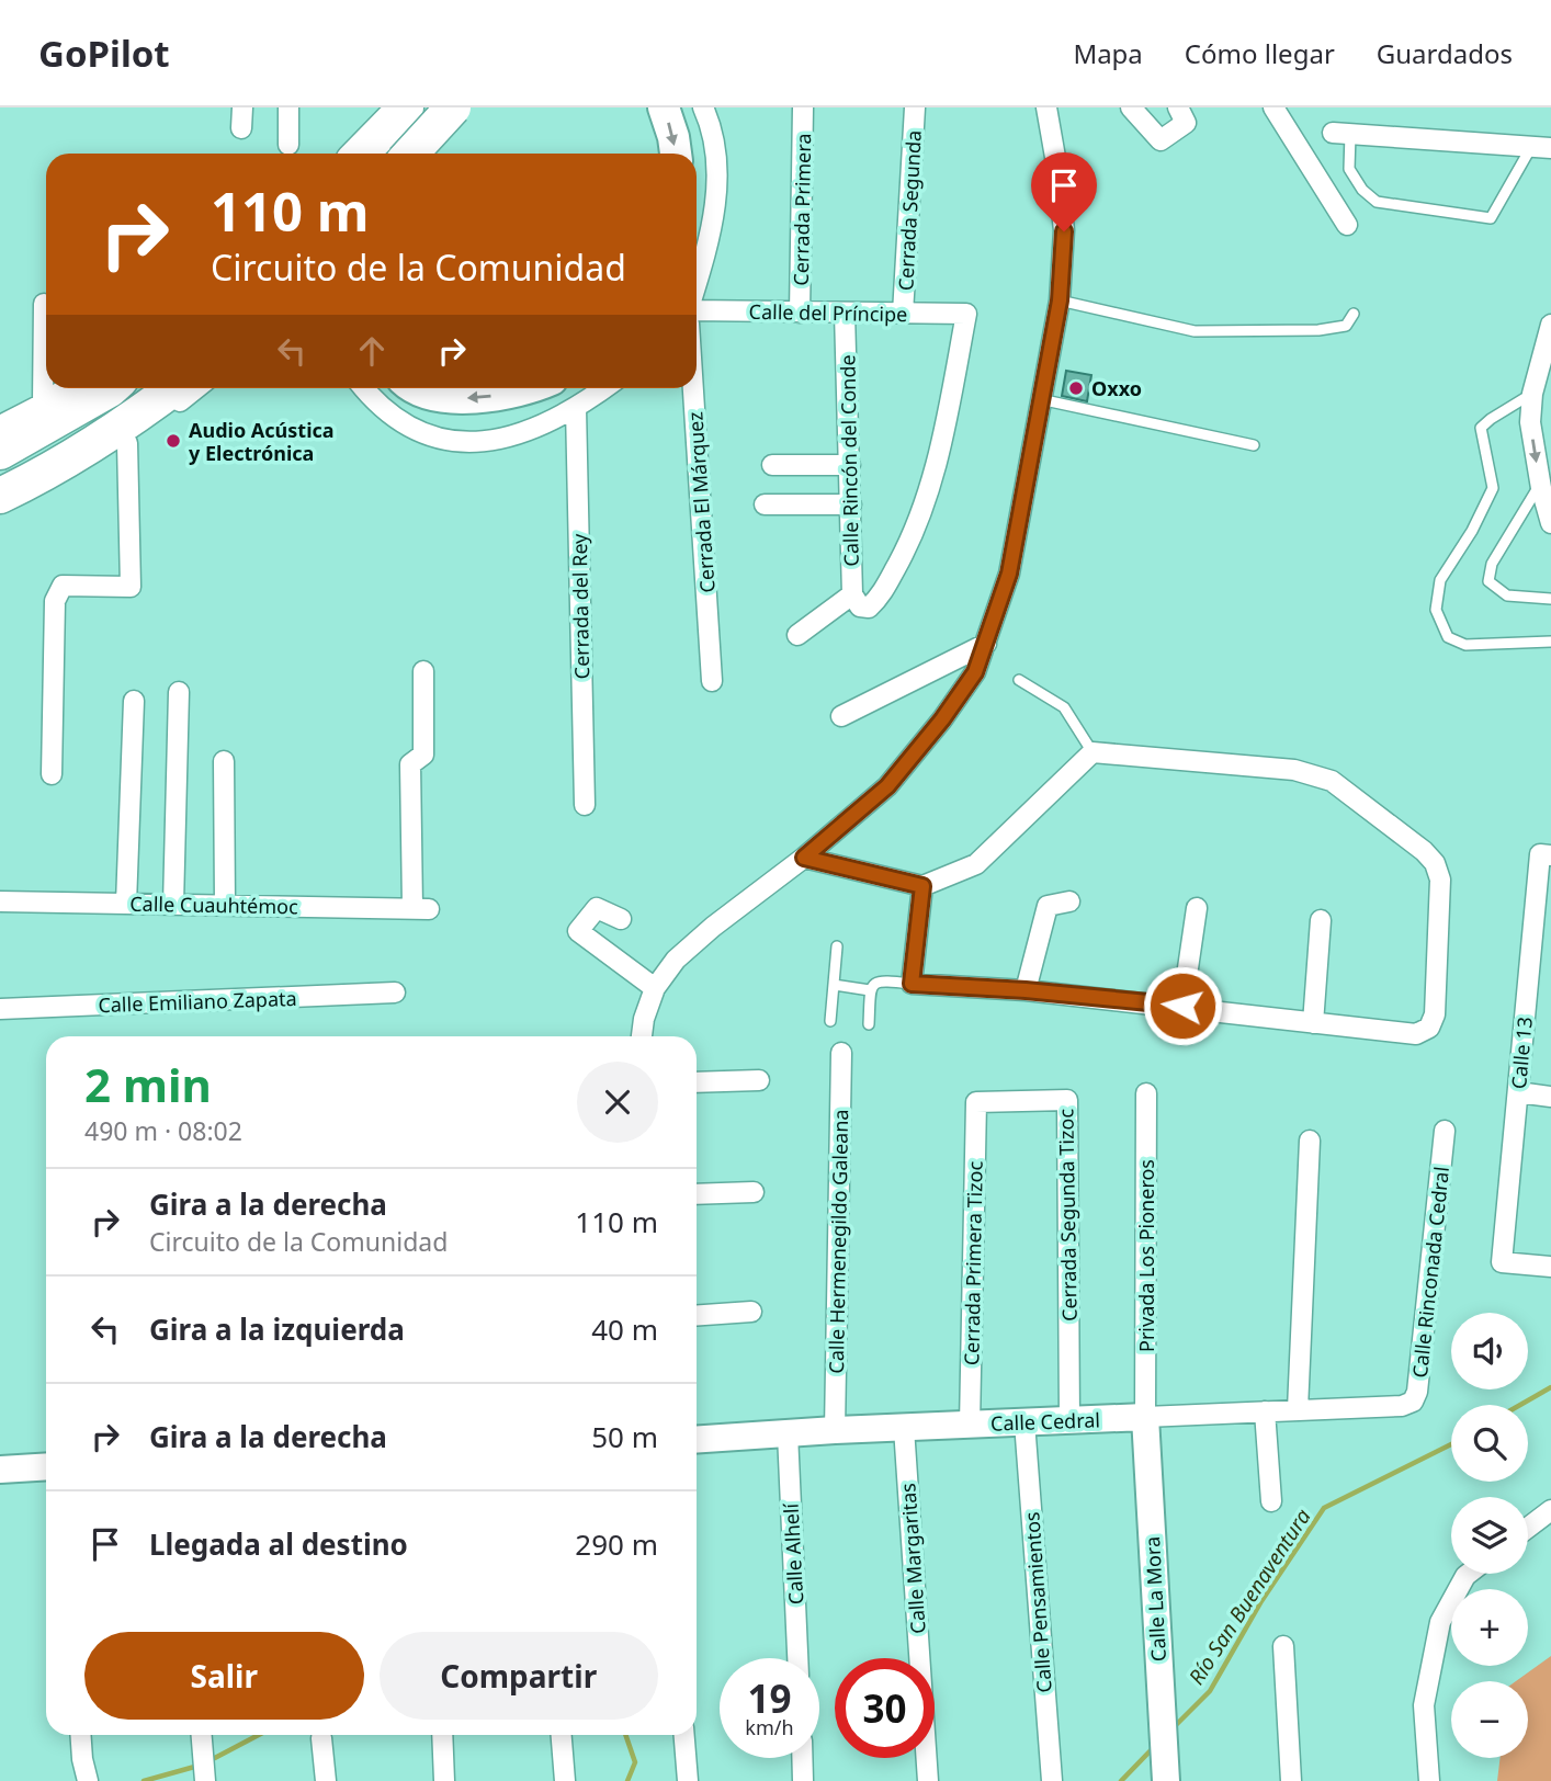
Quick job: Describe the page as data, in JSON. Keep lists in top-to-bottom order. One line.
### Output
{"streets":{"street":["Cerrada Primera","Cerrada Segunda","Calle del Príncipe","Calle Rincón del Conde","Cerrada El Márquez","Cerrada del Rey","Calle Cuauhtémoc","Calle Emiliano Zapata","Calle 13","Cerrada Segunda Tizoc","Calle Hermenegildo Galeana","Privada Los Pioneros","Cerrada Primera Tizoc","Calle Rinconada Cedral","Calle Cedral","Calle Alhelí","Calle Margaritas","Calle La Mora","Calle Pensamientos"]},"crossings":[["Cerrada Primera","Calle del Príncipe"],["Cerrada Segunda","Calle del Príncipe"],["Calle del Príncipe","Calle Rincón del Conde"],["Cerrada Segunda Tizoc","Cerrada Primera Tizoc"],["Cerrada Segunda Tizoc","Calle Cedral"],["Calle Hermenegildo Galeana","Calle Cedral"],["Privada Los Pioneros","Calle Cedral"],["Privada Los Pioneros","Calle La Mora"],["Cerrada Primera Tizoc","Calle Cedral"],["Calle Rinconada Cedral","Calle Cedral"],["Calle Cedral","Calle Alhelí"],["Calle Cedral","Calle Margaritas"],["Calle Cedral","Calle La Mora"],["Calle Cedral","Calle Pensamientos"]],"water":["Río San Buenaventura"],"places":["Oxxo","Audio Acústica y Electrónica"],"page":{"header":"GoPilot","nav":["Mapa","Cómo llegar","Guardados"],"turn":["110 m","Circuito de la Comunidad"],"heading":["2 min","490 m · 08:02"],"list":[{"name":"Gira a la derecha","note":"Circuito de la Comunidad","value":"110 m"},{"name":"Gira a la izquierda","value":"40 m"},{"name":"Gira a la derecha","value":"50 m"},{"name":"Llegada al destino","value":"290 m"}],"map_buttons":["+","−"],"buttons":["Salir","Compartir"],"speed":"19 km/h","limit":"30"}}
